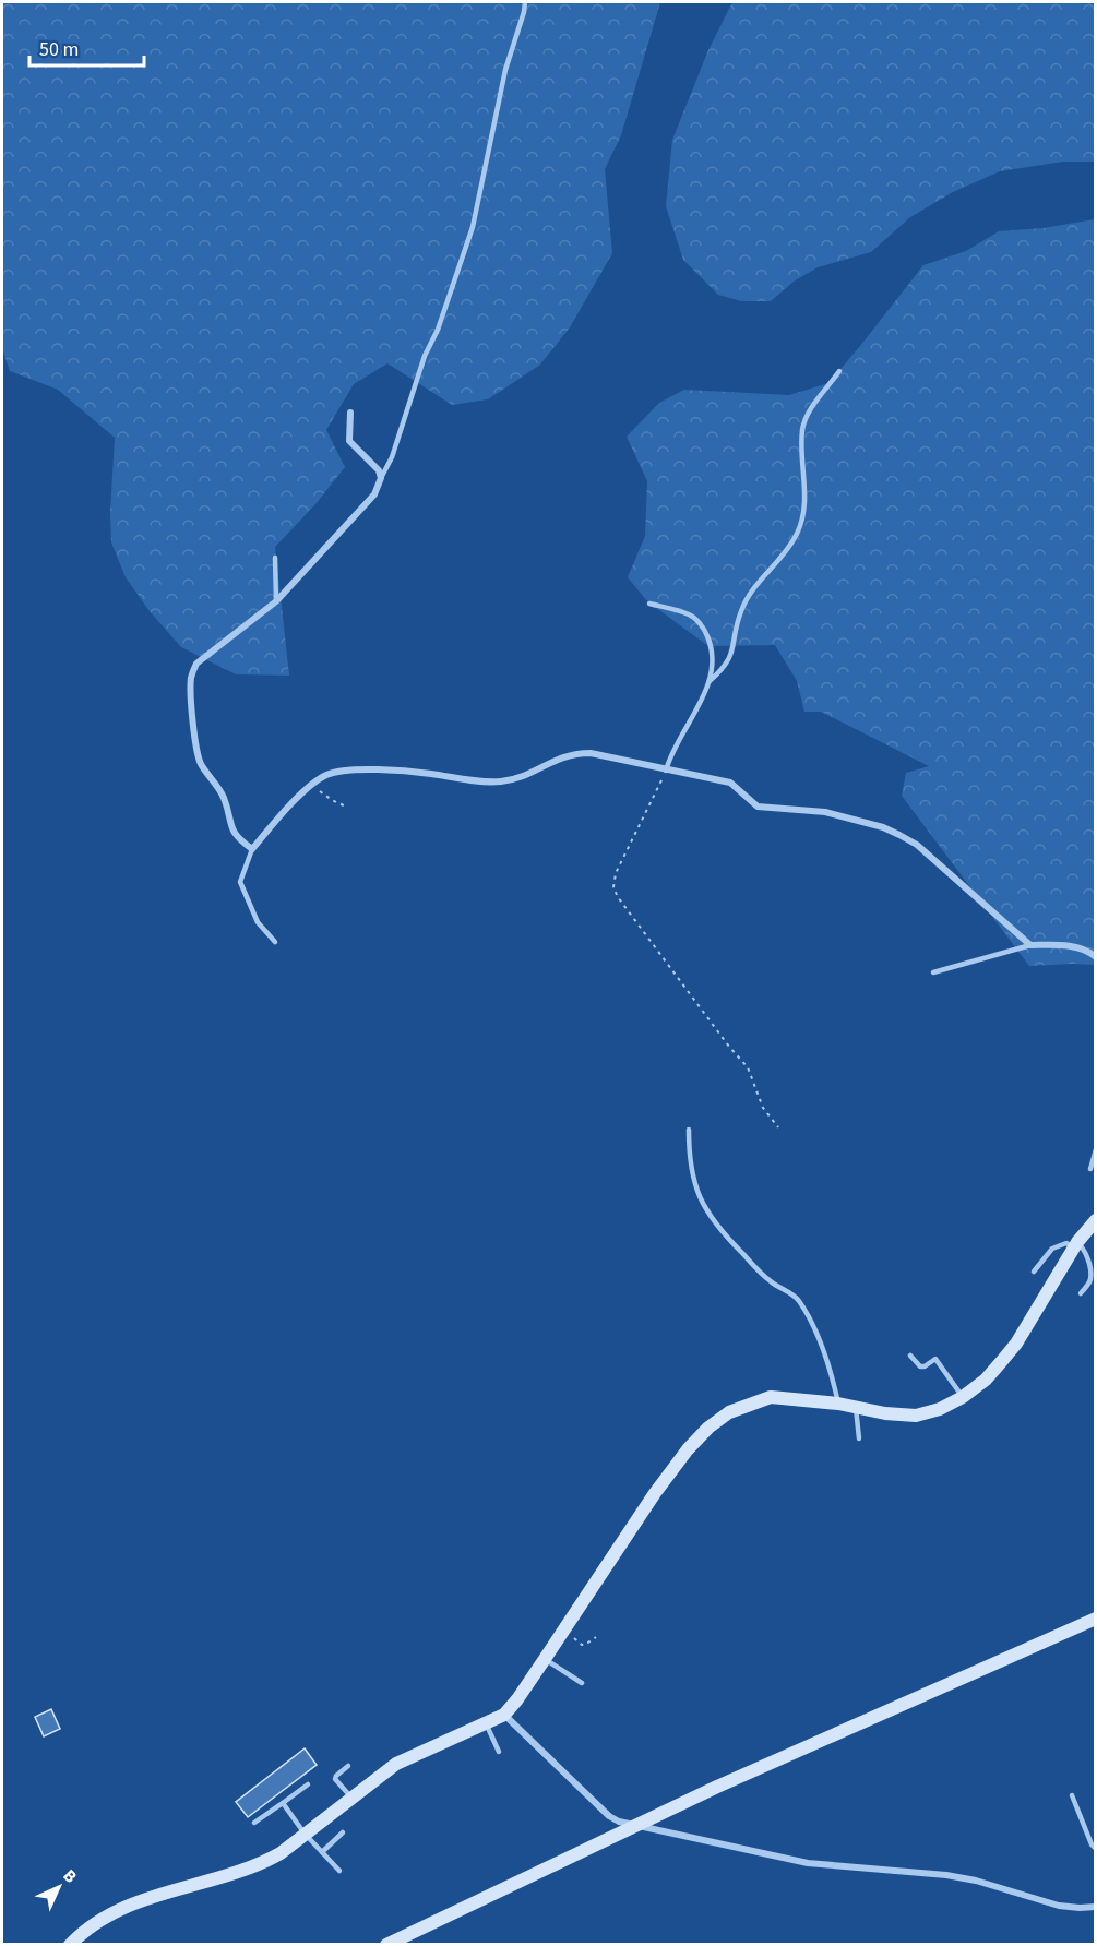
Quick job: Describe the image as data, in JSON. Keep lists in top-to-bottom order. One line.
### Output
{"scale_bar":"50 m","north":"top right"}
